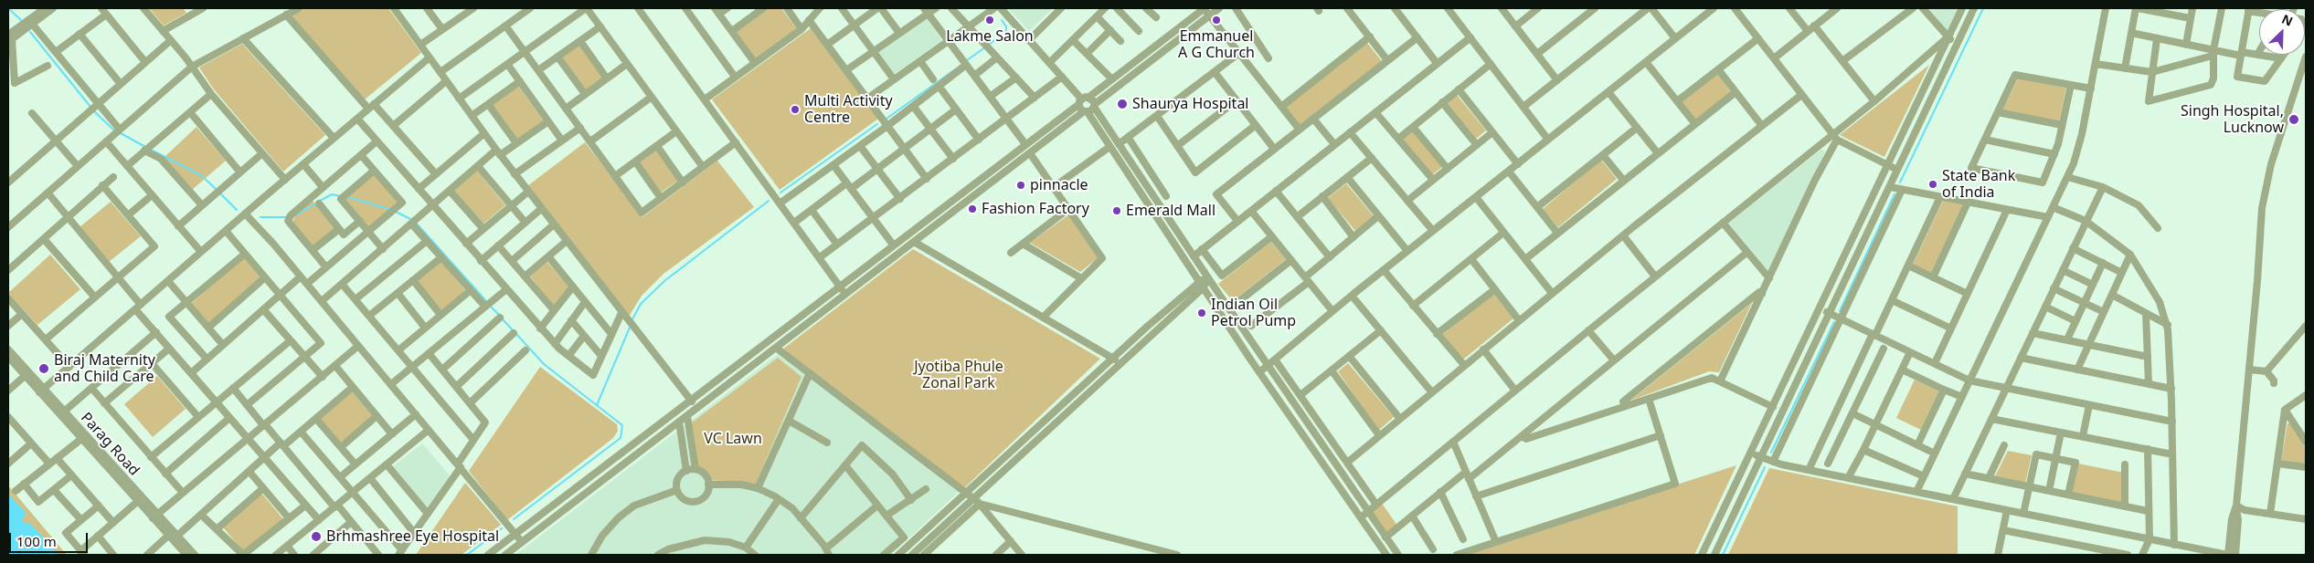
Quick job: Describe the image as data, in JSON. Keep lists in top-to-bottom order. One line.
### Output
{"streets":{"street":["Parag Road"]},"parks":["Jyotiba Phule Zonal Park","VC Lawn"],"places":["Lakme Salon","Emmanuel A G Church","Shaurya Hospital","Multi Activity Centre","Singh Hospital, Lucknow","State Bank of India","pinnacle","Fashion Factory","Emerald Mall","Indian Oil Petrol Pump","Biraj Maternity and Child Care","Brhmashree Eye Hospital"],"scale_bar":"100 m","north":"top right"}
